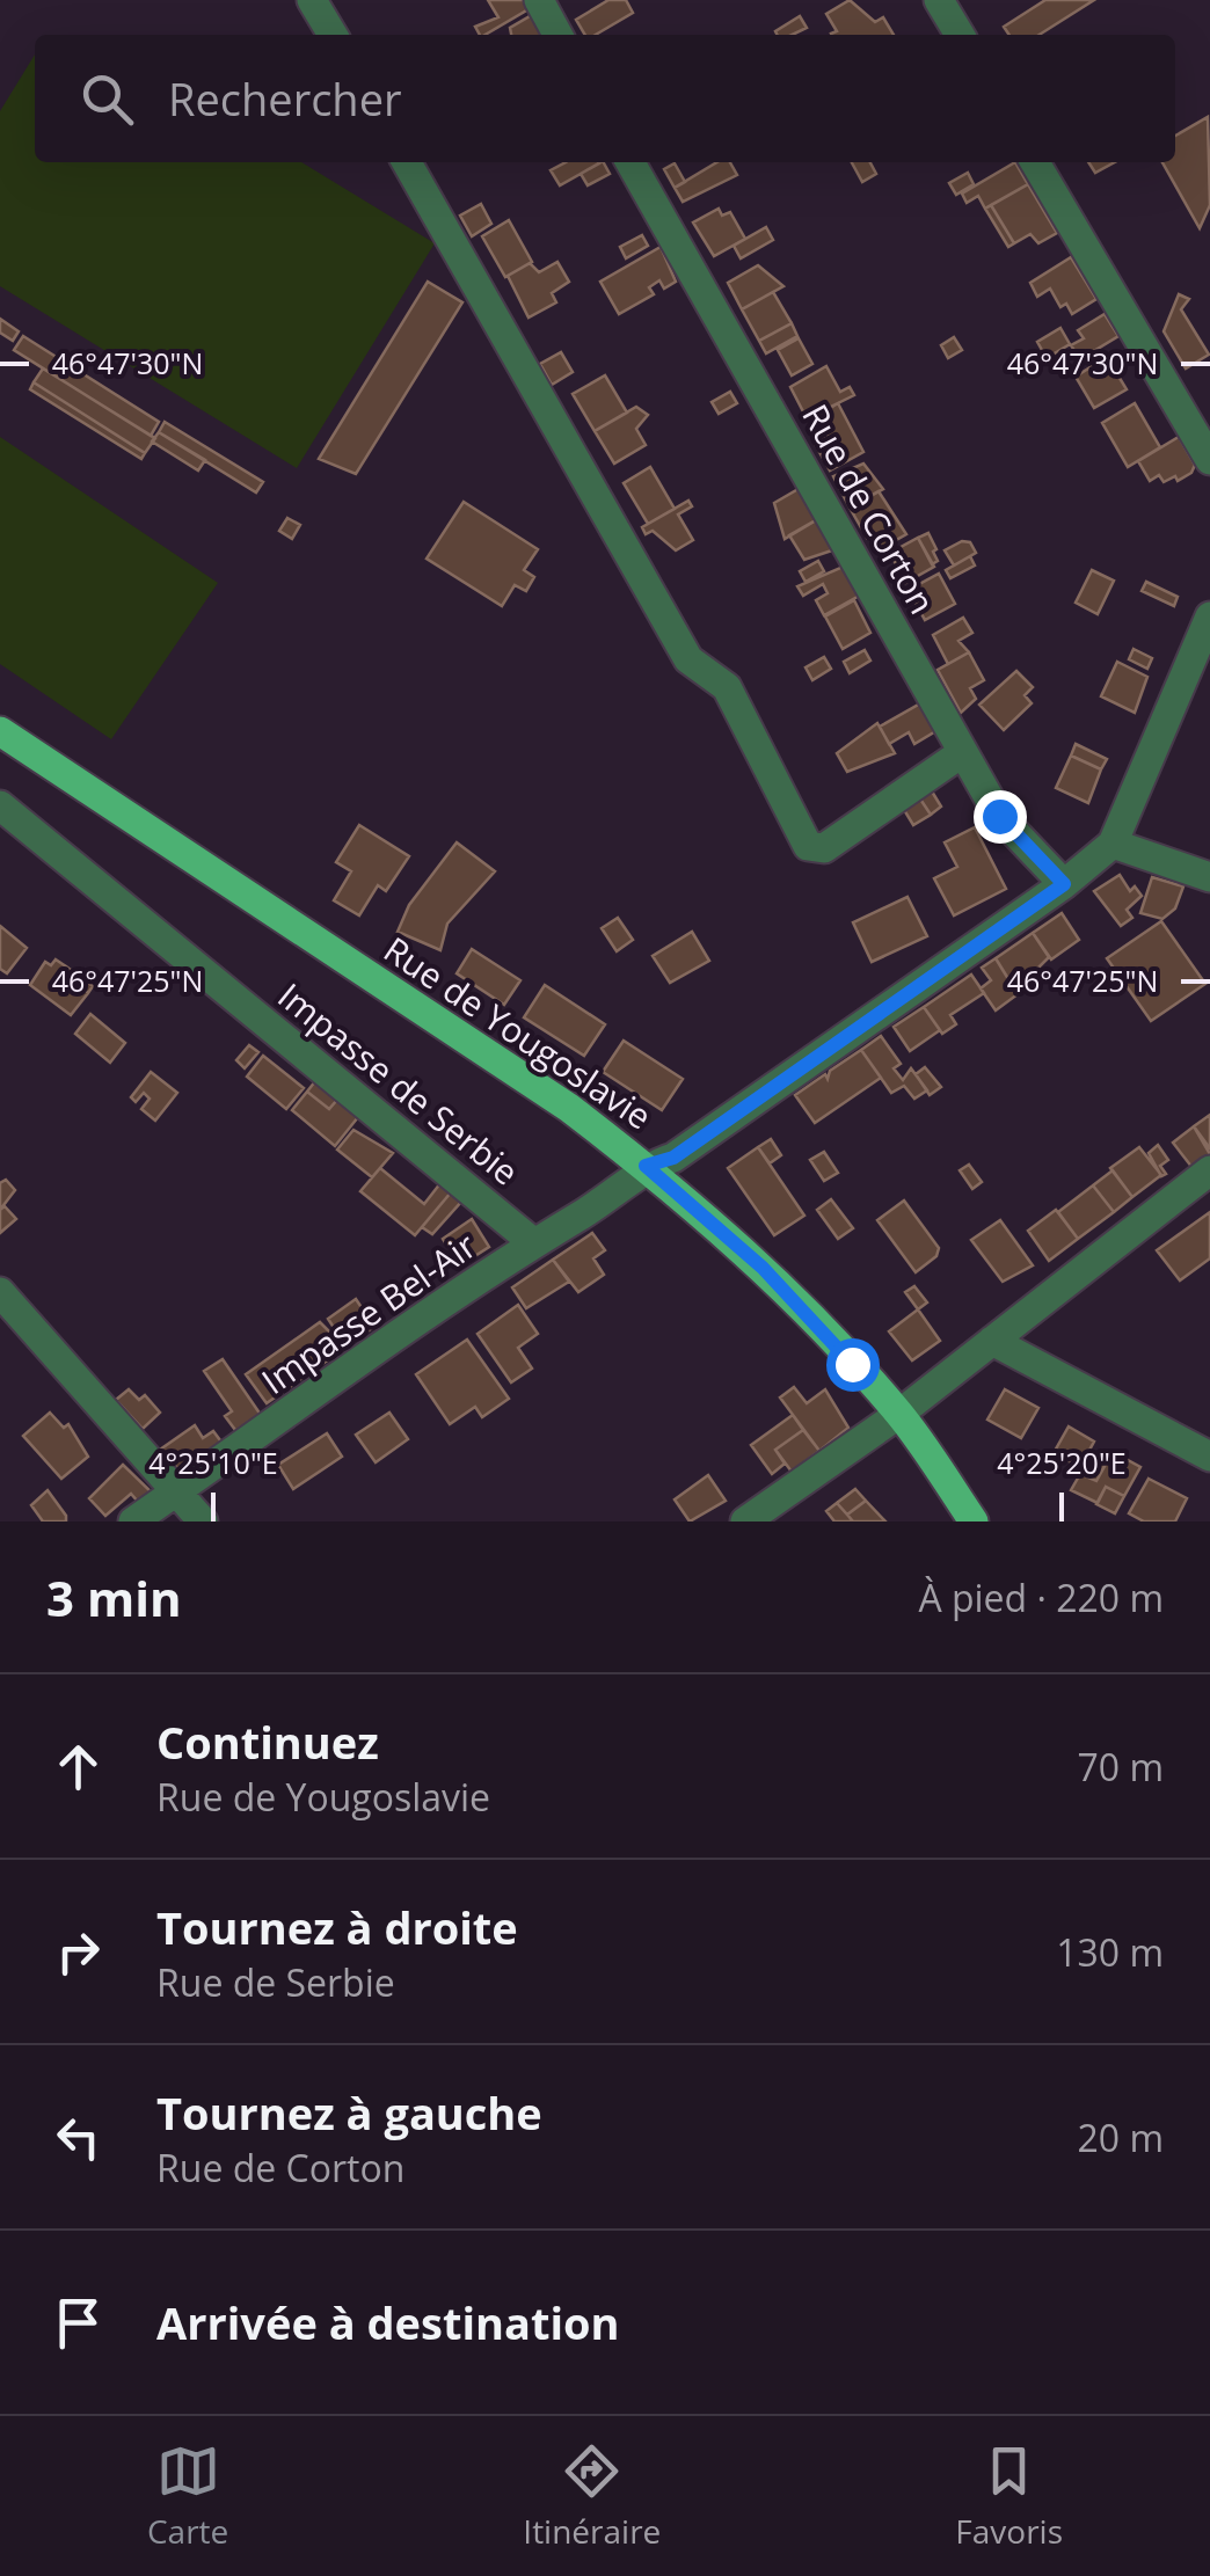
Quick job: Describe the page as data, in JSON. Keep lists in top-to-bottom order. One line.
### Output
{"streets":{"main road":["Rue de Yougoslavie"],"street":["Rue de Corton","Impasse de Serbie","Impasse Bel-Air"]},"crossings":[["Rue de Corton","Impasse Bel-Air"],["Rue de Yougoslavie","Impasse Bel-Air"],["Impasse de Serbie","Impasse Bel-Air"]],"page":{"search":"Rechercher","heading":["3 min","À pied · 220 m"],"list":[["Continuez","Rue de Yougoslavie","70 m"],["Tournez à droite","Rue de Serbie","130 m"],["Tournez à gauche","Rue de Corton","20 m"],"Arrivée à destination"],"nav":["Carte","Itinéraire","Favoris"]},"coordinates":["46°47'30\"N","46°47'25\"N","4°25'10\"E","4°25'20\"E"]}
